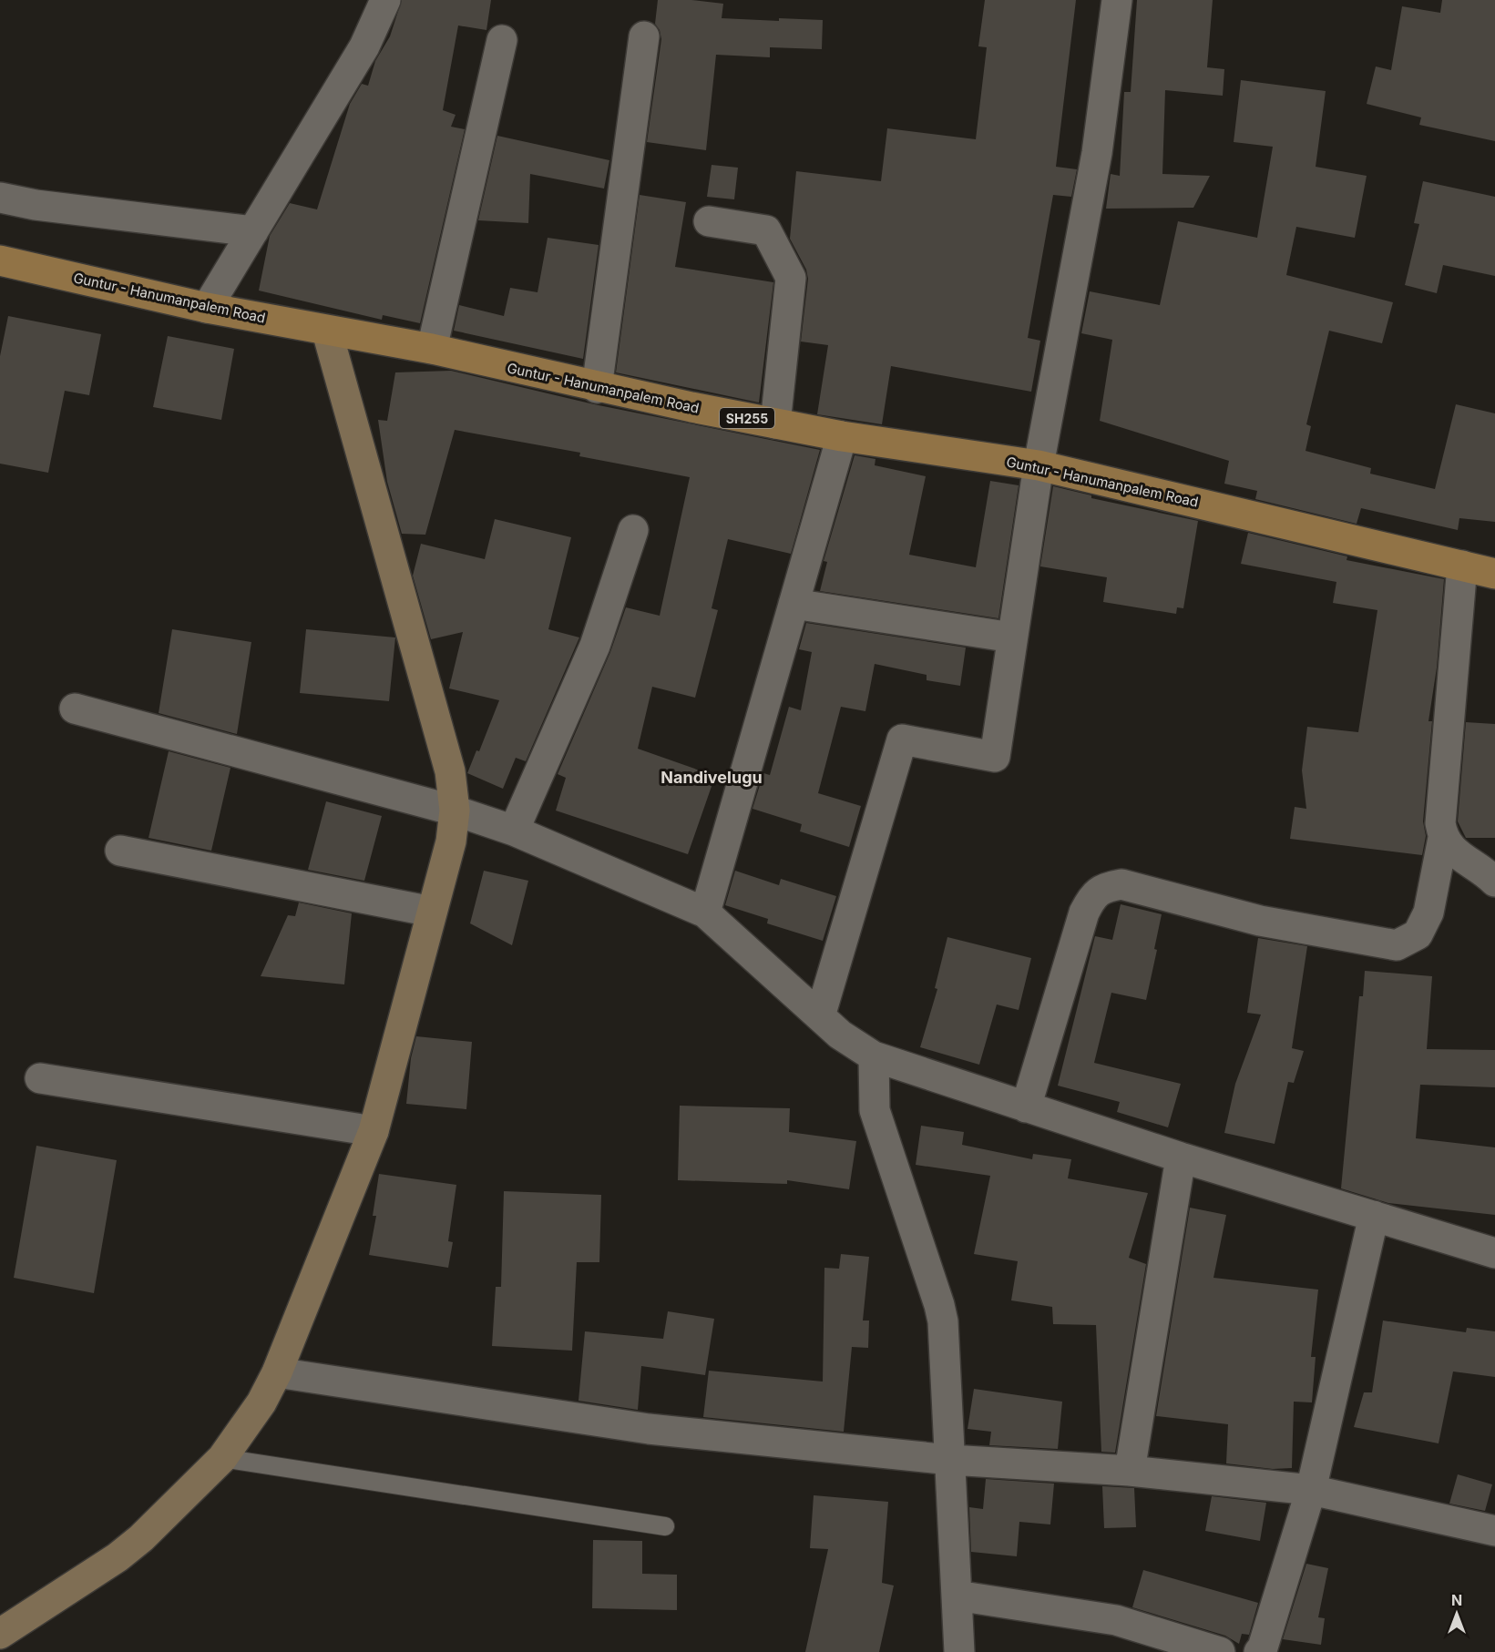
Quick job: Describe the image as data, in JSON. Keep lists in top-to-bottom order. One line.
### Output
{"streets":{"main road":["Guntur - Hanumanpalem Road","SH255"]},"districts":["Nandivelugu"],"north":"top"}
